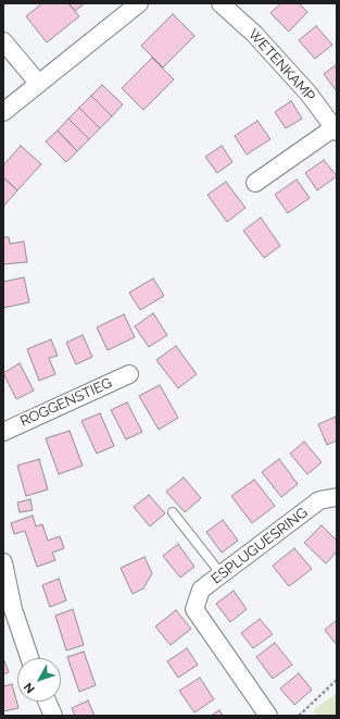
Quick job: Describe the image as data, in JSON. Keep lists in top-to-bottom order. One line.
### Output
{"streets":{"street":["WETENKAMP","ROGGENSTIEG","ESPLUGUESRING"]},"north":"bottom left"}
